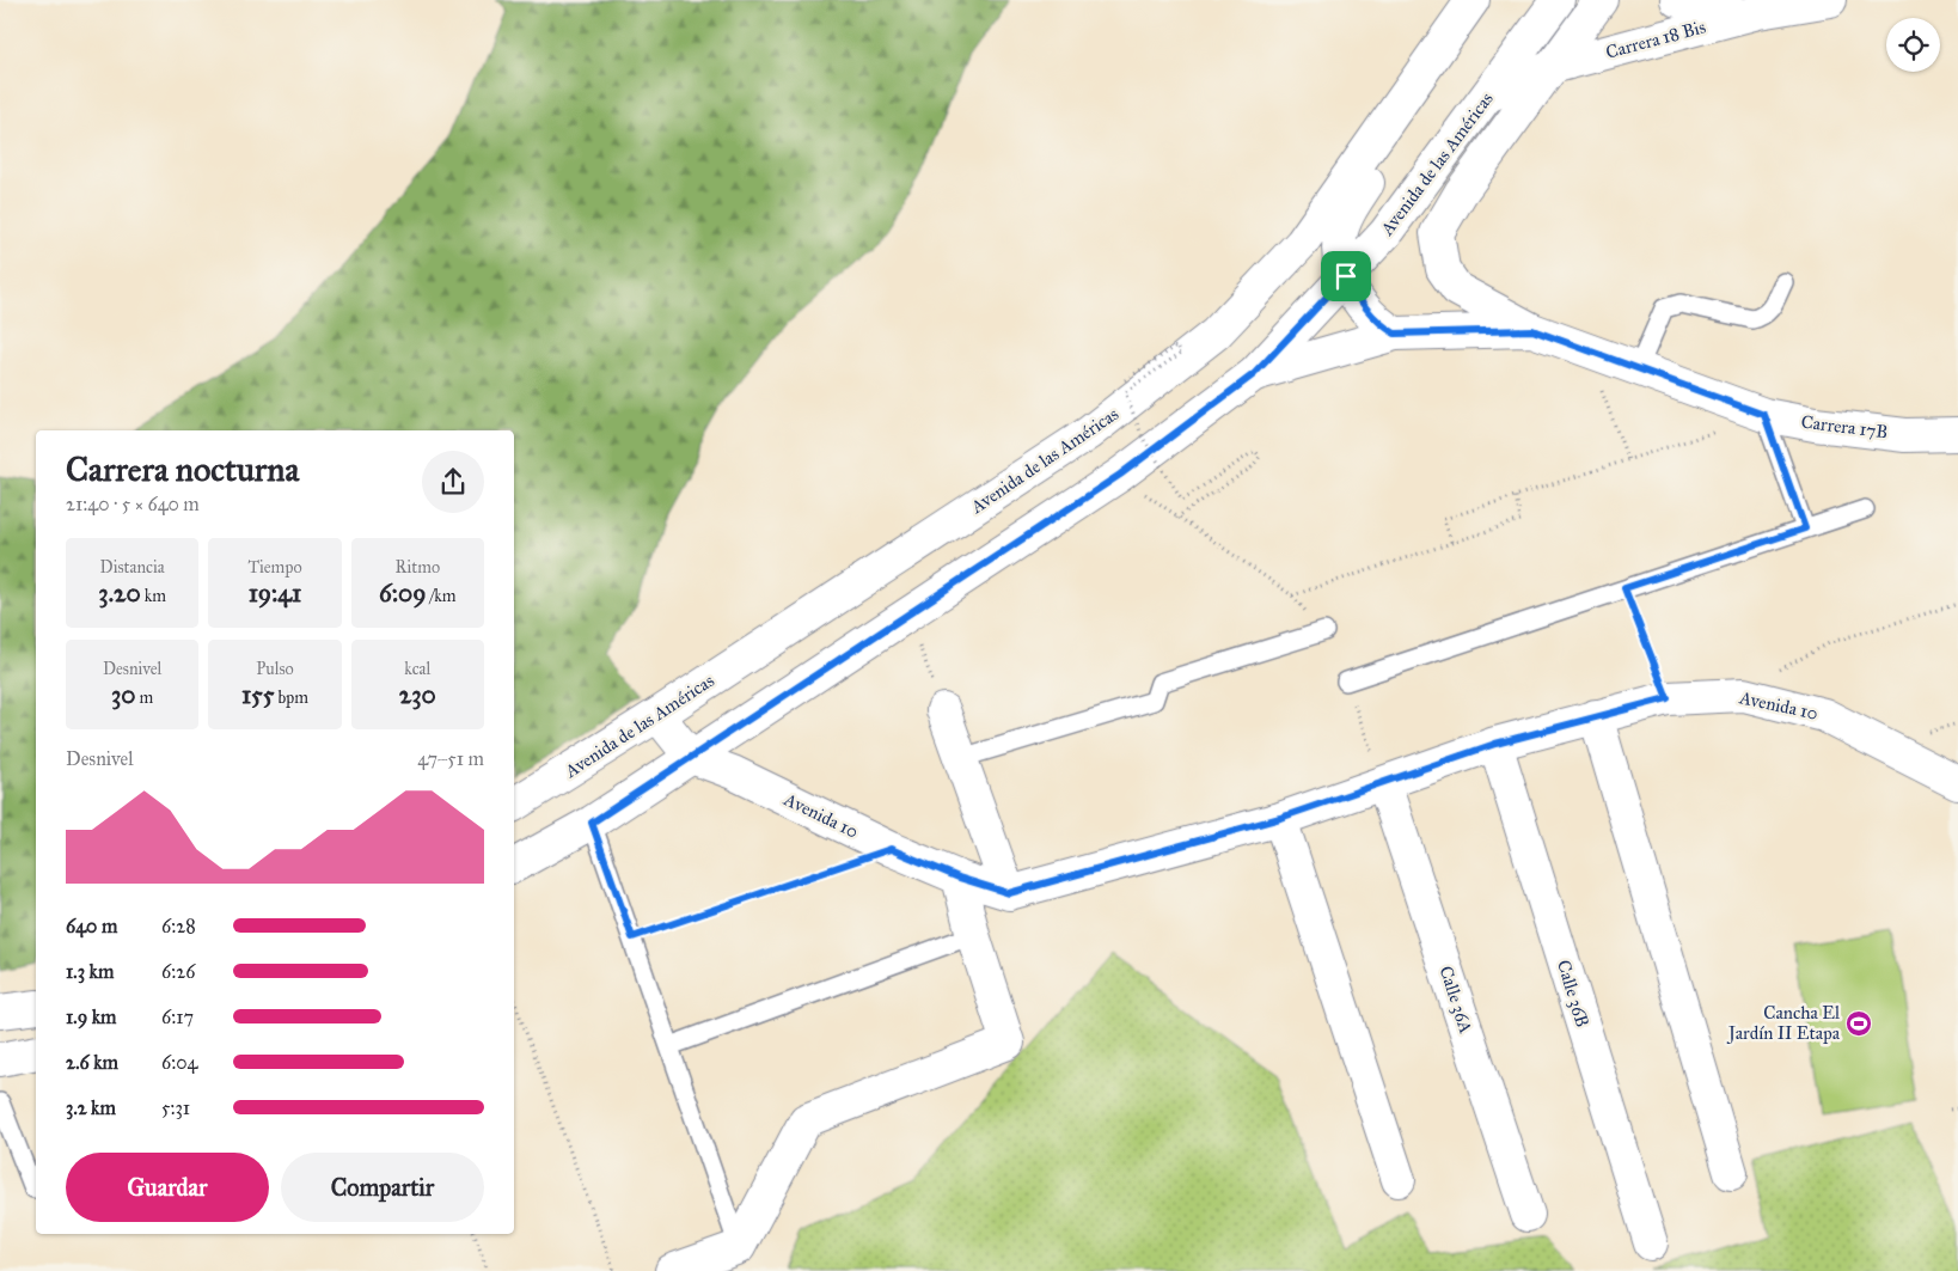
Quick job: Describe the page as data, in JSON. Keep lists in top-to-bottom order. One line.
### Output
{"streets":{"street":["Carrera 18 Bis","Avenida de las Américas","Carrera 17B","Avenida 10","Calle 36B","Calle 36A"]},"crossings":[["Carrera 18 Bis","Avenida de las Américas"],["Carrera 18 Bis","Carrera 17B"],["Avenida de las Américas","Carrera 17B"],["Avenida de las Américas","Avenida 10"],["Avenida 10","Calle 36B"],["Avenida 10","Calle 36A"]],"places":{"sports":["Cancha El Jardín II Etapa"]},"page":{"heading":["Carrera nocturna","21:40 · 5 × 640 m"],"stats":[["Distancia","3.20 km"],["Tiempo","19:41"],["Ritmo","6:09 /km"],["Desnivel","30 m"],["Pulso","155 bpm"],["kcal","230"]],"chart":["Desnivel","47–51 m"],"list":[{"name":"640 m","note":"6:28"},{"name":"1.3 km","note":"6:26"},{"name":"1.9 km","note":"6:17"},{"name":"2.6 km","note":"6:04"},{"name":"3.2 km","note":"5:31"}],"buttons":["Guardar","Compartir"]}}
